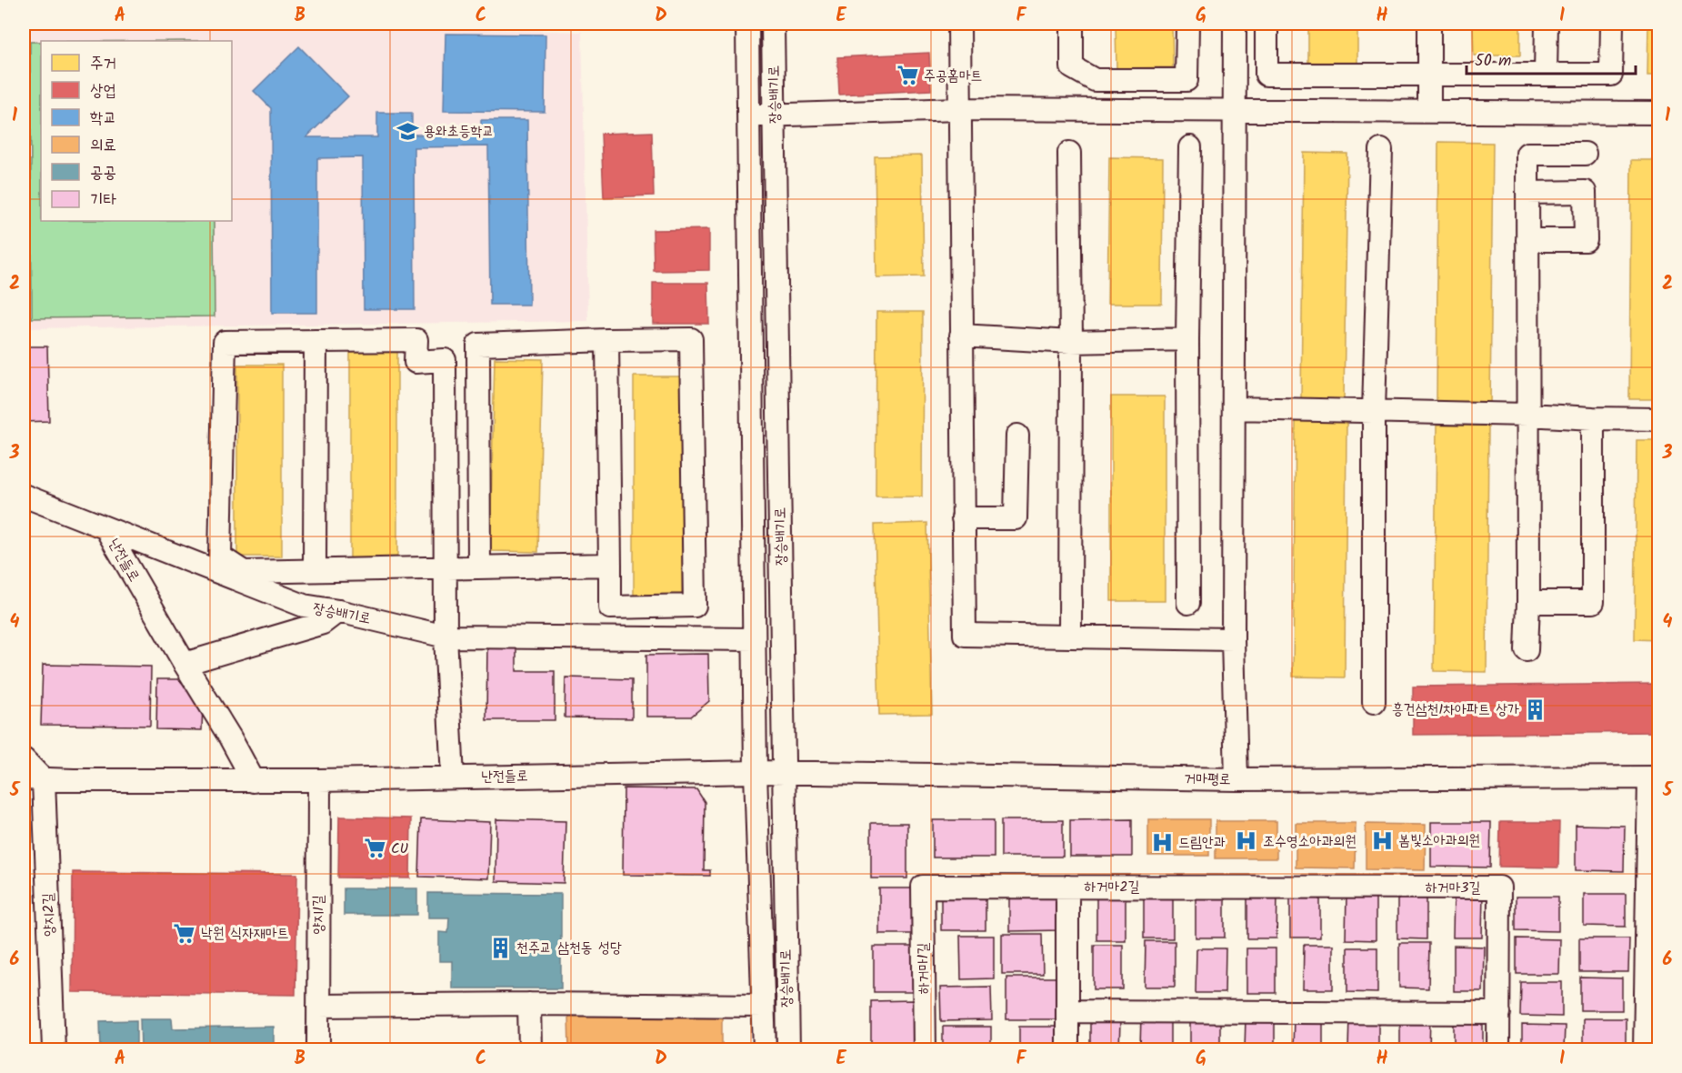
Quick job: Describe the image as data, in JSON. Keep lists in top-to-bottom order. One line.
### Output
{"streets":{"street":["장승배기로","난전들로","거마평로","하거마2길","하거마3길","양지2길","양지1길","하거마1길"]},"crossings":[["장승배기로","난전들로"],["장승배기로","거마평로"],["장승배기로","양지1길"],["난전들로","거마평로"],["난전들로","양지2길"],["난전들로","양지1길"],["하거마2길","하거마3길"],["하거마2길","하거마1길"]],"places":{"supermarket":["주공홈마트","CU","낙원 식자재마트"],"school or university":["용와초등학교"],"building":["흥건삼천1차아파트 상가","천주교 삼천동 성당"],"hospital":["봄빛소아과의원","조수영소아과의원","드림안과"]},"legend":["주거","상업","학교","의료","공공","기타"],"scale_bar":"50 m","grid":{"columns":["A","B","C","D","E","F","G","H","I"],"rows":["1","2","3","4","5","6"]}}
